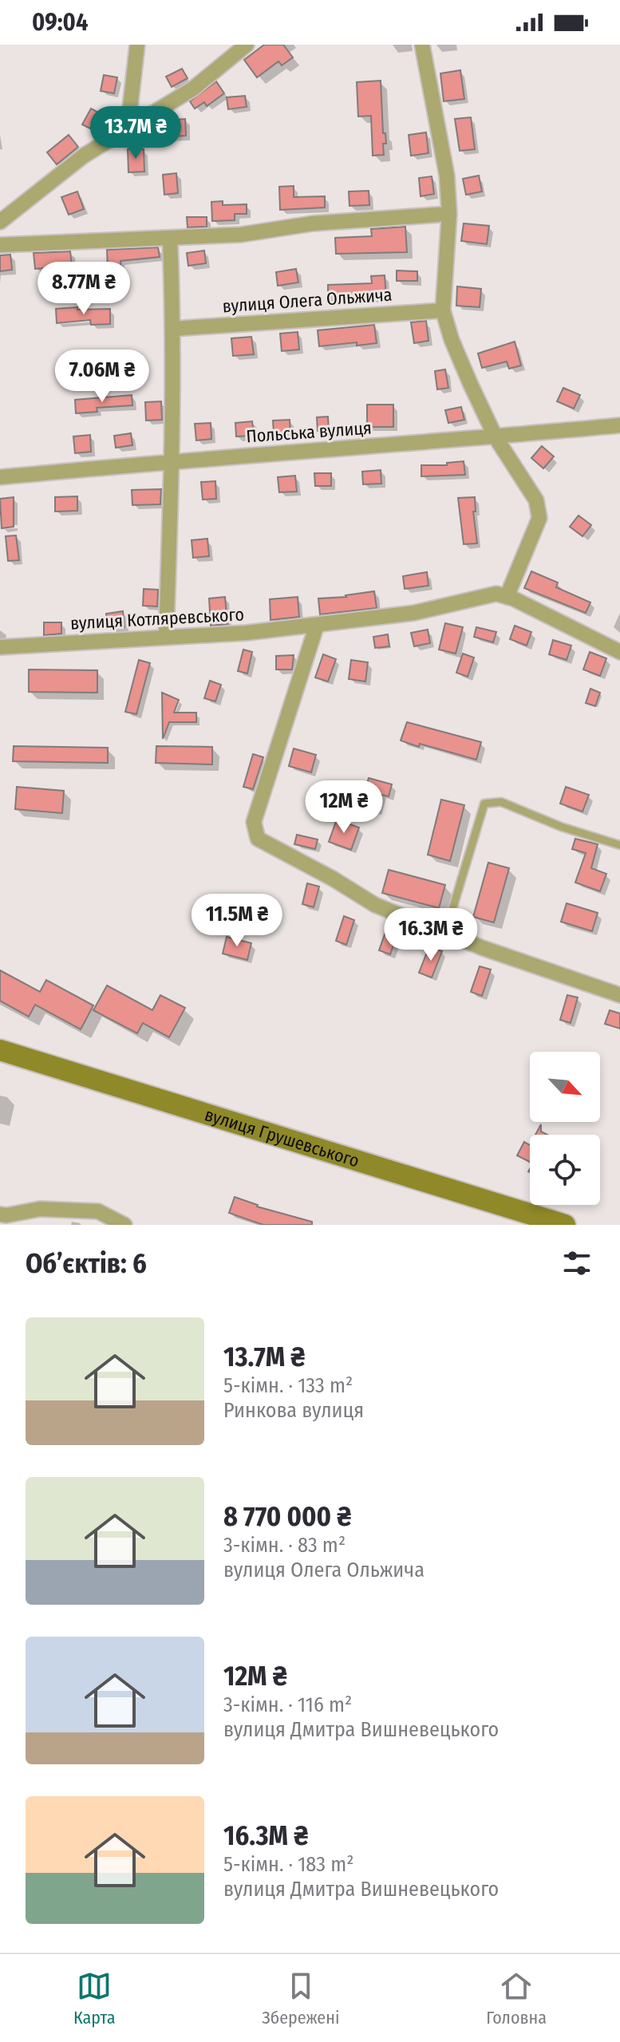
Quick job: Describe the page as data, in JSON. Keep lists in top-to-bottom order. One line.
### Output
{"streets":{"main road":["вулиця Грушевського"],"street":["вулиця Олега Ольжича","Польська вулиця","вулиця Котляревського"]},"north":"bottom right","page":{"status":"09:04","price":["13.7M ₴","8.77M ₴","7.06M ₴","12M ₴","11.5M ₴","16.3M ₴"],"heading":"Об’єктів: 6","list":[{"name":"13.7M ₴","note":"5-кімн. · 133 m² · Ринкова вулиця"},{"name":"8 770 000 ₴","note":"3-кімн. · 83 m² · вулиця Олега Ольжича"},{"name":"12M ₴","note":"3-кімн. · 116 m² · вулиця Дмитра Вишневецького"},{"name":"16.3M ₴","note":"5-кімн. · 183 m² · вулиця Дмитра Вишневецького"}],"tabs":["Карта","Збережені","Головна"]}}
